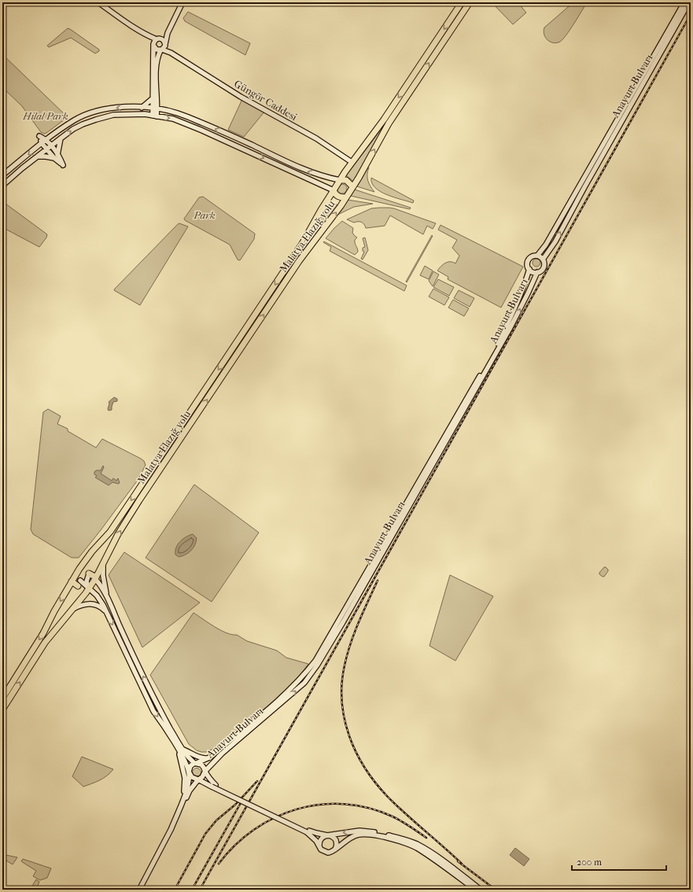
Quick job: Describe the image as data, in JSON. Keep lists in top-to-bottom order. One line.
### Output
{"streets":{"highway":["Malatya-Elazığ yolu"],"main road":["Anayurt Bulvarı","Güngör Caddesi"]},"parks":["Hilal Park","Park"],"scale_bar":"200 m"}
